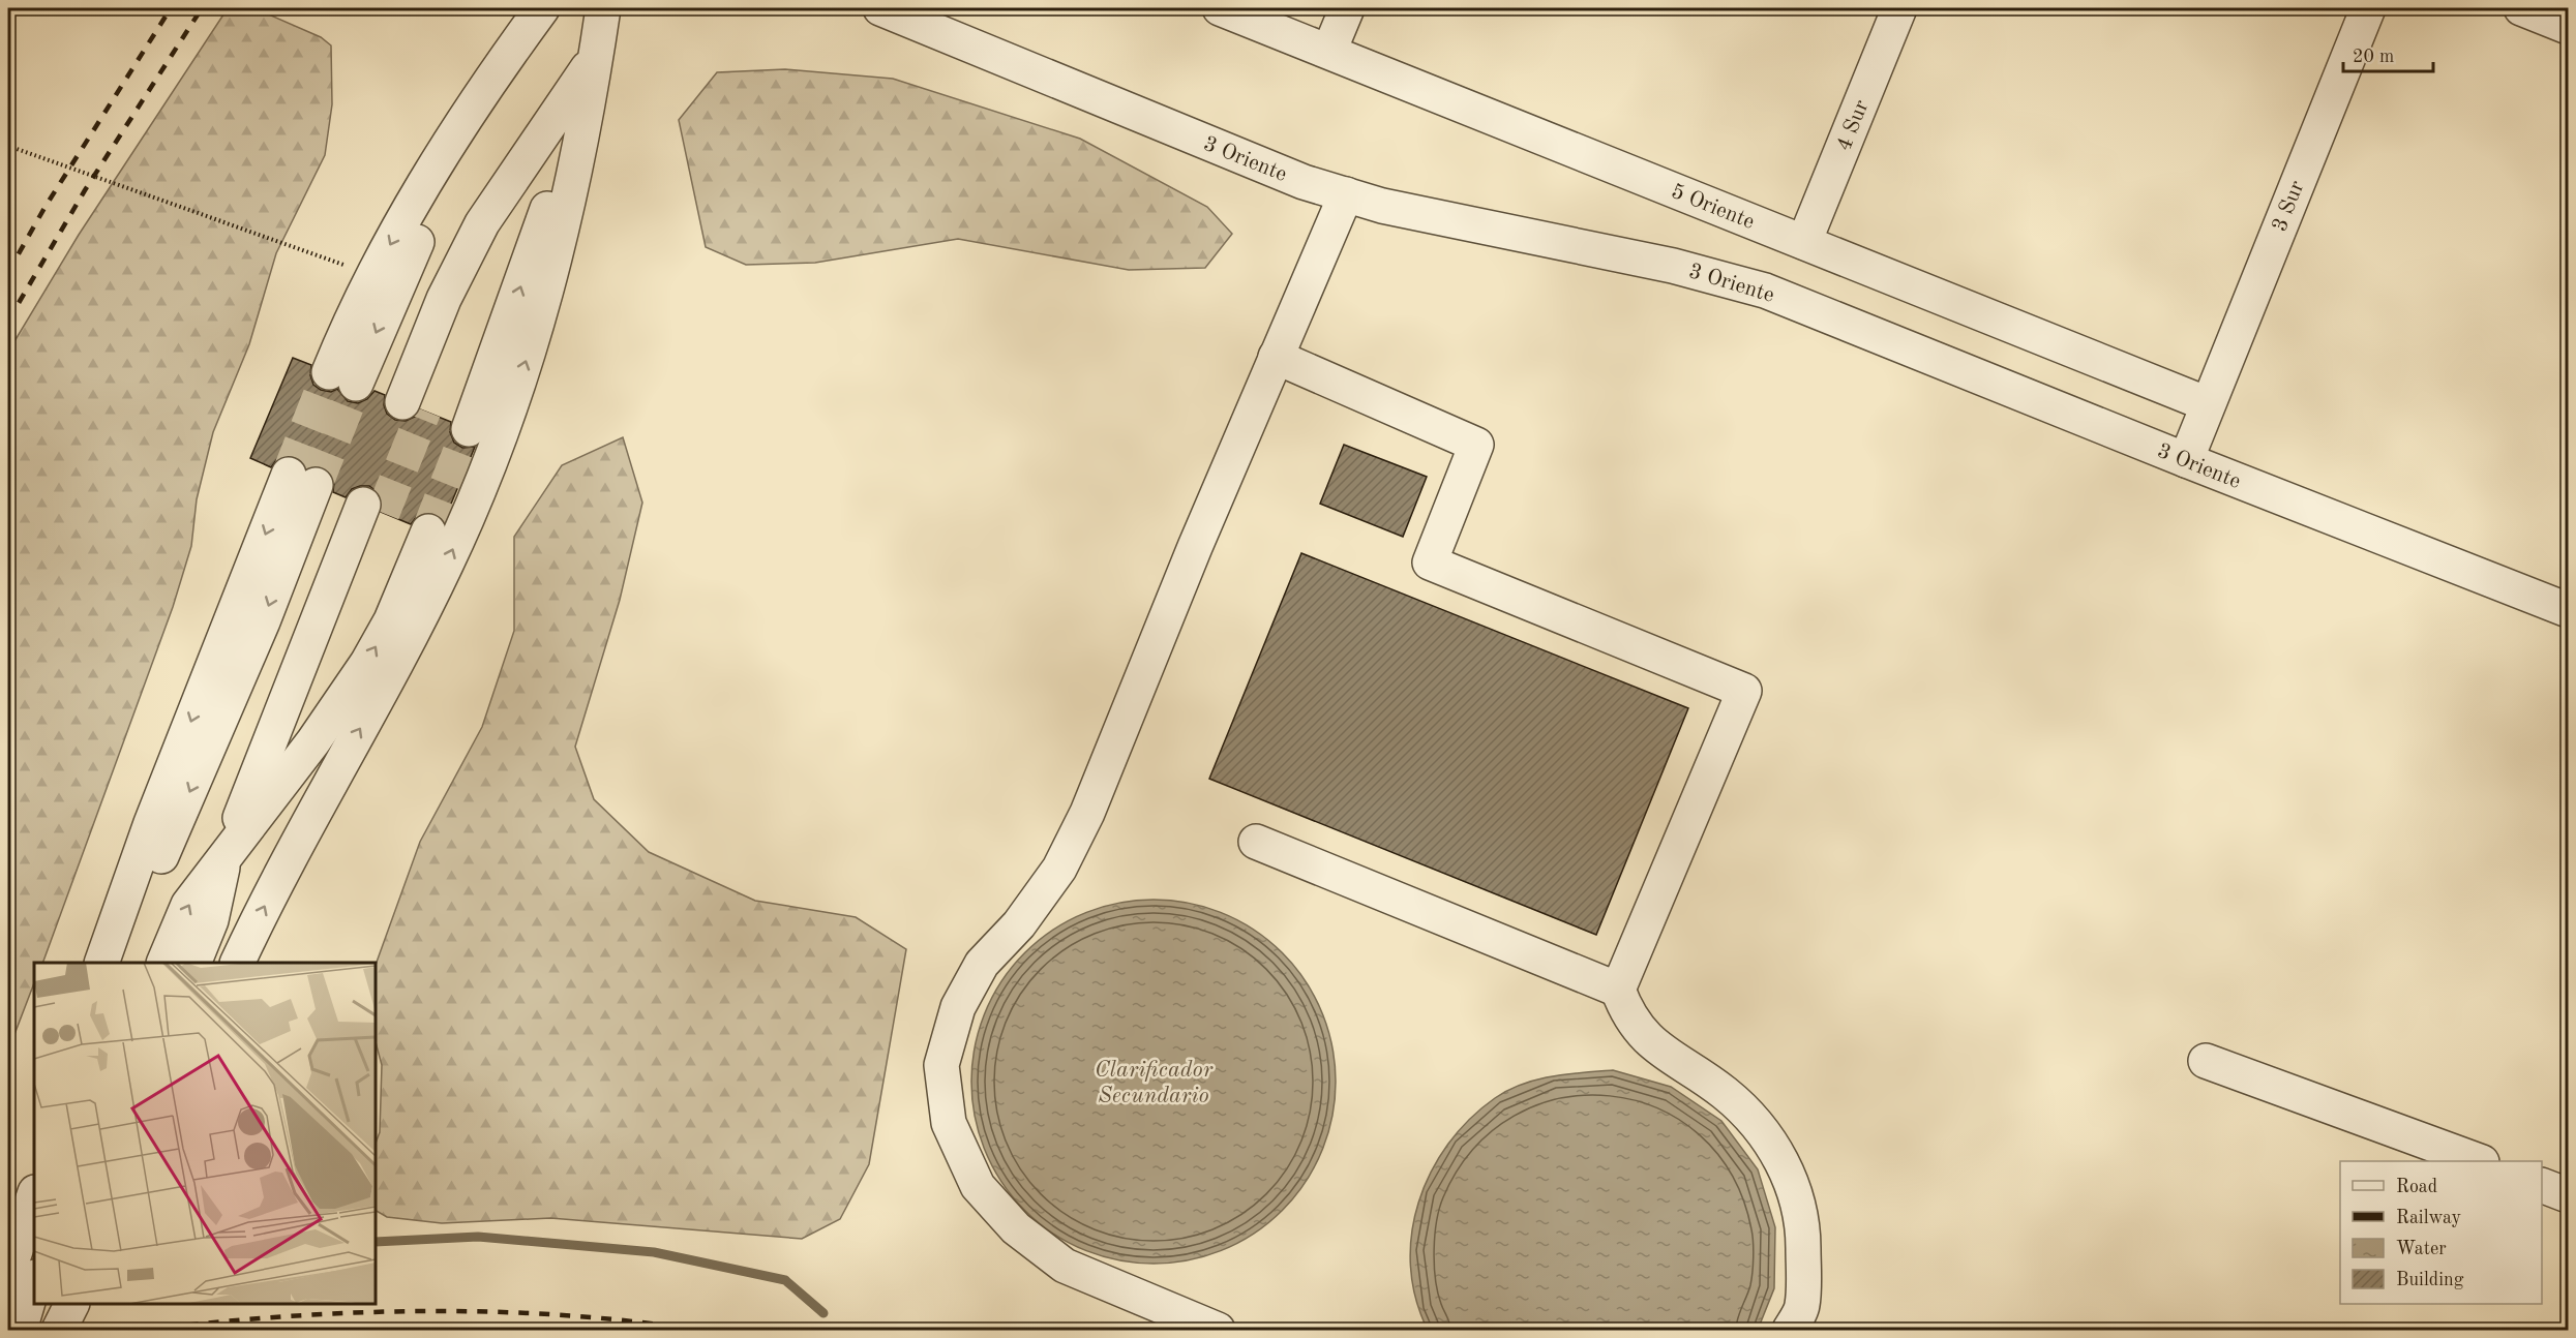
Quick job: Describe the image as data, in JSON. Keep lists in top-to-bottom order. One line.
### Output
{"streets":{"lane":["4 Sur","3 Oriente","5 Oriente","3 Sur"]},"crossings":[["4 Sur","5 Oriente"],["3 Oriente","3 Sur"],["5 Oriente","3 Sur"]],"water":["Clarificador Secundario"],"legend":["Road","Railway","Water","Building"],"scale_bar":"20 m"}
